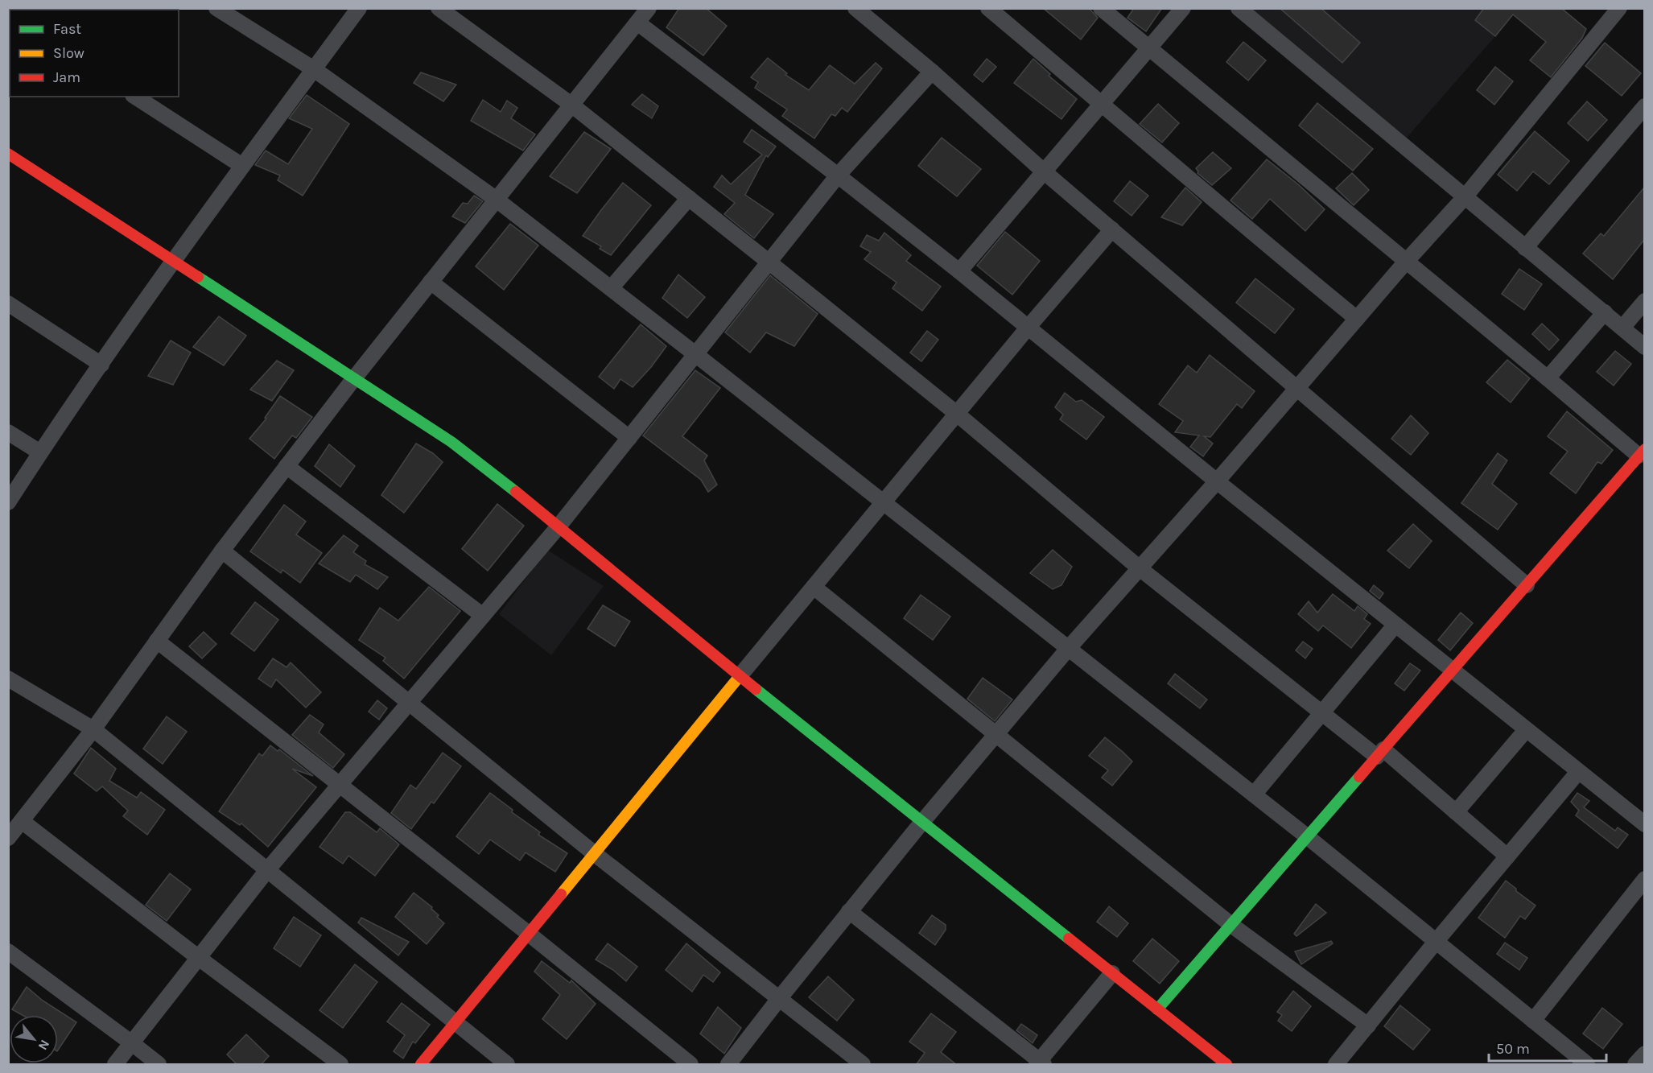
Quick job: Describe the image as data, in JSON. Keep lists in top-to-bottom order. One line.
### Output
{"legend":["Fast","Slow","Jam"],"scale_bar":"50 m","north":"bottom right"}
